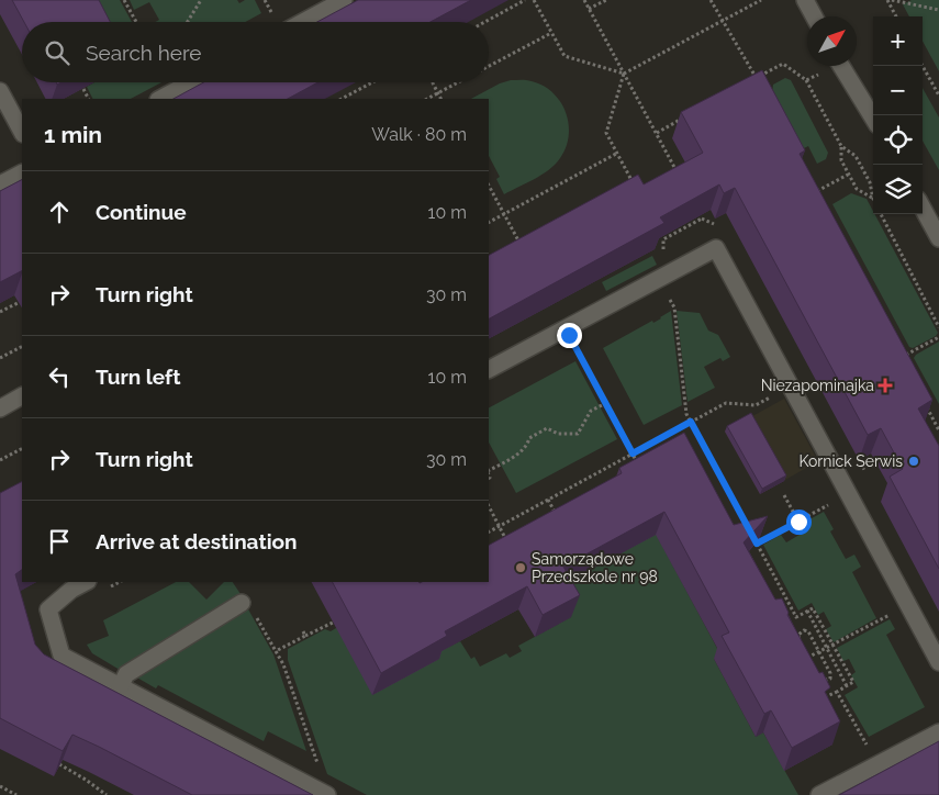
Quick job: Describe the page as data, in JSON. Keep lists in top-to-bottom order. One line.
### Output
{"places":{"health":["Niezapominajka"],"other":["Kornick Serwis","Samorządowe Przedszkole nr 98"]},"north":"top right","page":{"map_buttons":["+","−"],"search":"Search here","heading":["1 min","Walk · 80 m"],"list":[["Continue","10 m"],["Turn right","30 m"],["Turn left","10 m"],["Turn right","30 m"],"Arrive at destination"]}}
